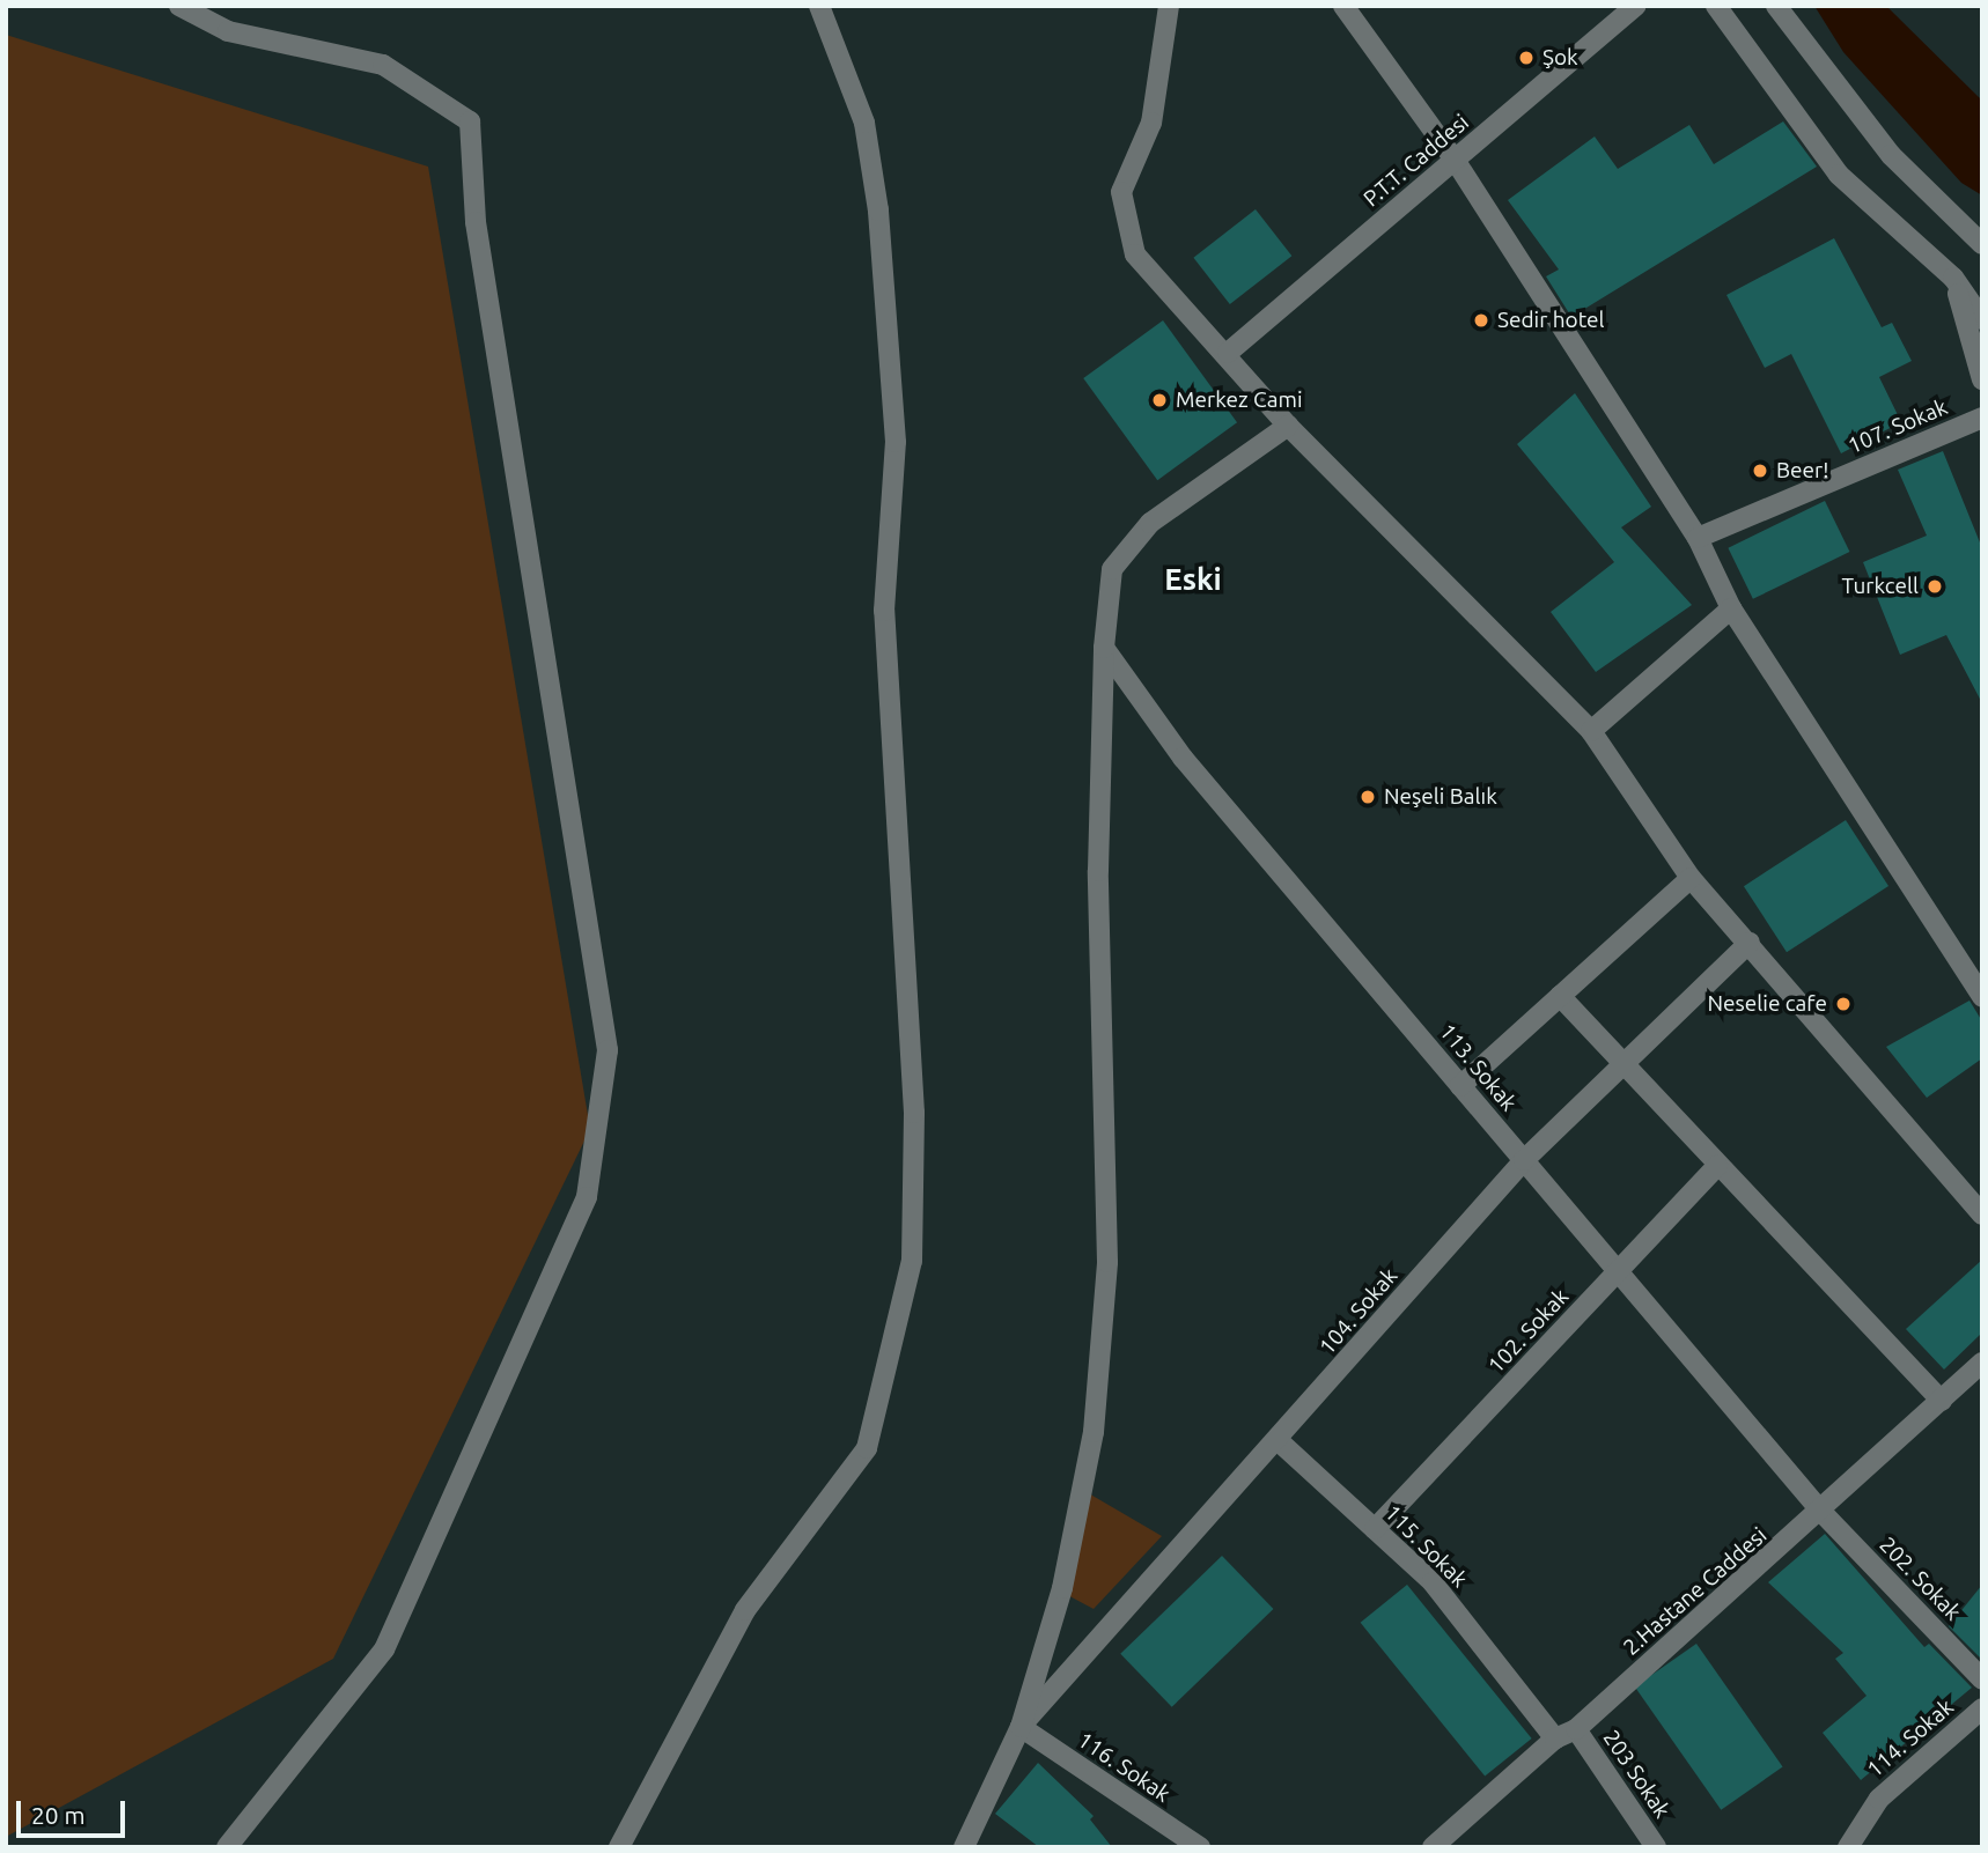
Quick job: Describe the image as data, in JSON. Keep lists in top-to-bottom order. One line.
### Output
{"streets":{"street":["P.T.T. Caddesi","107. Sokak","113. Sokak","104. Sokak","102. Sokak","115. Sokak","202. Sokak","2.Hastane Caddesi","114. Sokak","116. Sokak","203 Sokak"]},"crossings":[["113. Sokak","104. Sokak"],["113. Sokak","102. Sokak"],["113. Sokak","202. Sokak"],["113. Sokak","2.Hastane Caddesi"],["104. Sokak","115. Sokak"],["104. Sokak","116. Sokak"],["102. Sokak","115. Sokak"],["115. Sokak","2.Hastane Caddesi"],["202. Sokak","2.Hastane Caddesi"],["2.Hastane Caddesi","203 Sokak"]],"districts":["Eski"],"places":["Şok","Sedir hotel","Merkez Cami","Beer!","Turkcell","Neşeli Balık","Neselie cafe"],"scale_bar":"20 m"}
